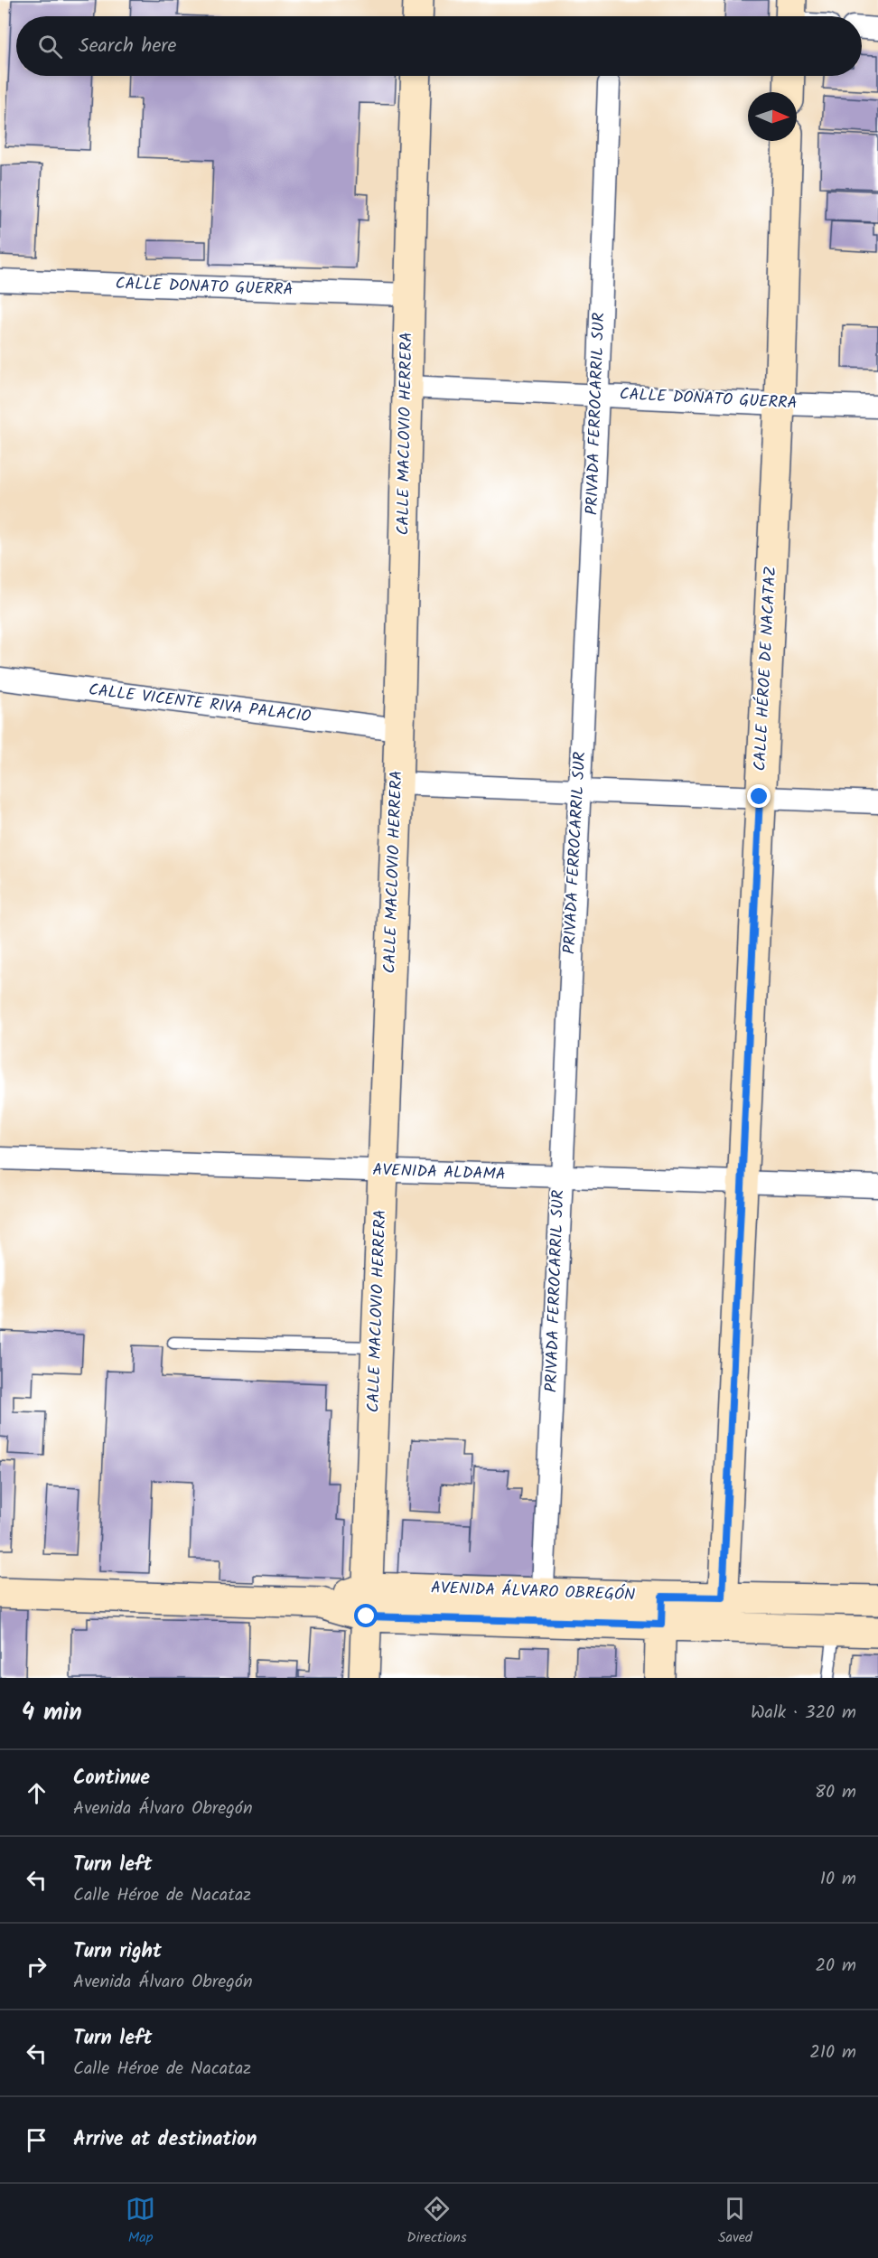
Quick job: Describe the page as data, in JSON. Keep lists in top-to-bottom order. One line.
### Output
{"streets":{"street":["CALLE DONATO GUERRA","PRIVADA FERROCARRIL SUR","CALLE MACLOVIO HERRERA","CALLE HÉROE DE NACATAZ","CALLE VICENTE RIVA PALACIO","AVENIDA ALDAMA","AVENIDA ÁLVARO OBREGÓN"]},"crossings":[["CALLE DONATO GUERRA","PRIVADA FERROCARRIL SUR"],["CALLE DONATO GUERRA","CALLE MACLOVIO HERRERA"],["CALLE DONATO GUERRA","CALLE HÉROE DE NACATAZ"],["PRIVADA FERROCARRIL SUR","AVENIDA ALDAMA"],["PRIVADA FERROCARRIL SUR","AVENIDA ÁLVARO OBREGÓN"],["CALLE MACLOVIO HERRERA","CALLE VICENTE RIVA PALACIO"],["CALLE MACLOVIO HERRERA","AVENIDA ALDAMA"],["CALLE MACLOVIO HERRERA","AVENIDA ÁLVARO OBREGÓN"],["CALLE HÉROE DE NACATAZ","AVENIDA ALDAMA"],["CALLE HÉROE DE NACATAZ","AVENIDA ÁLVARO OBREGÓN"]],"north":"right","page":{"search":"Search here","heading":["4 min","Walk · 320 m"],"list":[["Continue","Avenida Álvaro Obregón","80 m"],["Turn left","Calle Héroe de Nacataz","10 m"],["Turn right","Avenida Álvaro Obregón","20 m"],["Turn left","Calle Héroe de Nacataz","210 m"],"Arrive at destination"],"nav":["Map","Directions","Saved"]}}
